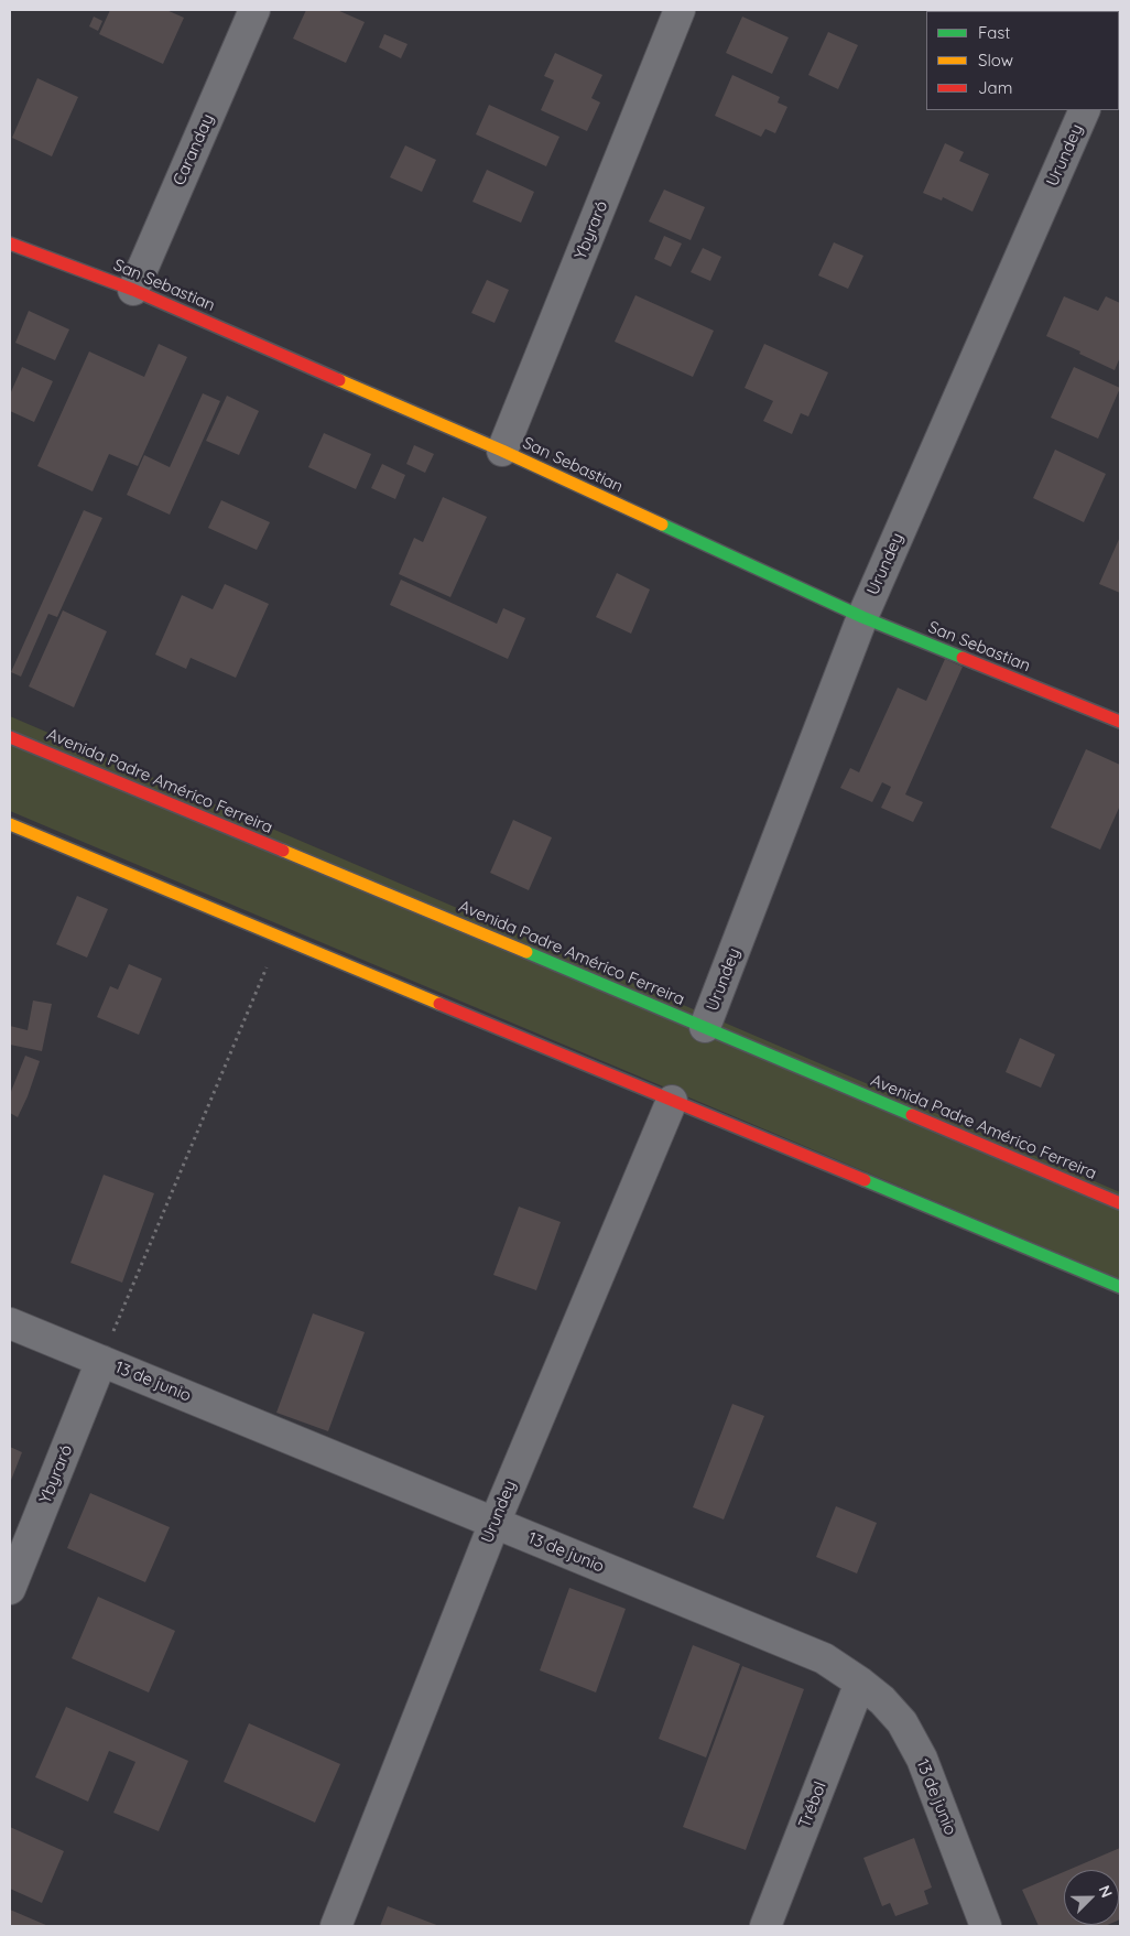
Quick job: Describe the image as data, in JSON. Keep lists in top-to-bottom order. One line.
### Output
{"streets":{"street":["Caranday","Urundey","Ybyraró","San Sebastian","Avenida Padre Américo Ferreira","13 de junio","Trébol"]},"crossings":[["Caranday","San Sebastian"],["Urundey","San Sebastian"],["Urundey","Avenida Padre Américo Ferreira"],["Urundey","13 de junio"],["Ybyraró","San Sebastian"],["Ybyraró","13 de junio"],["13 de junio","Trébol"]],"legend":["Fast","Slow","Jam"],"north":"top right"}
